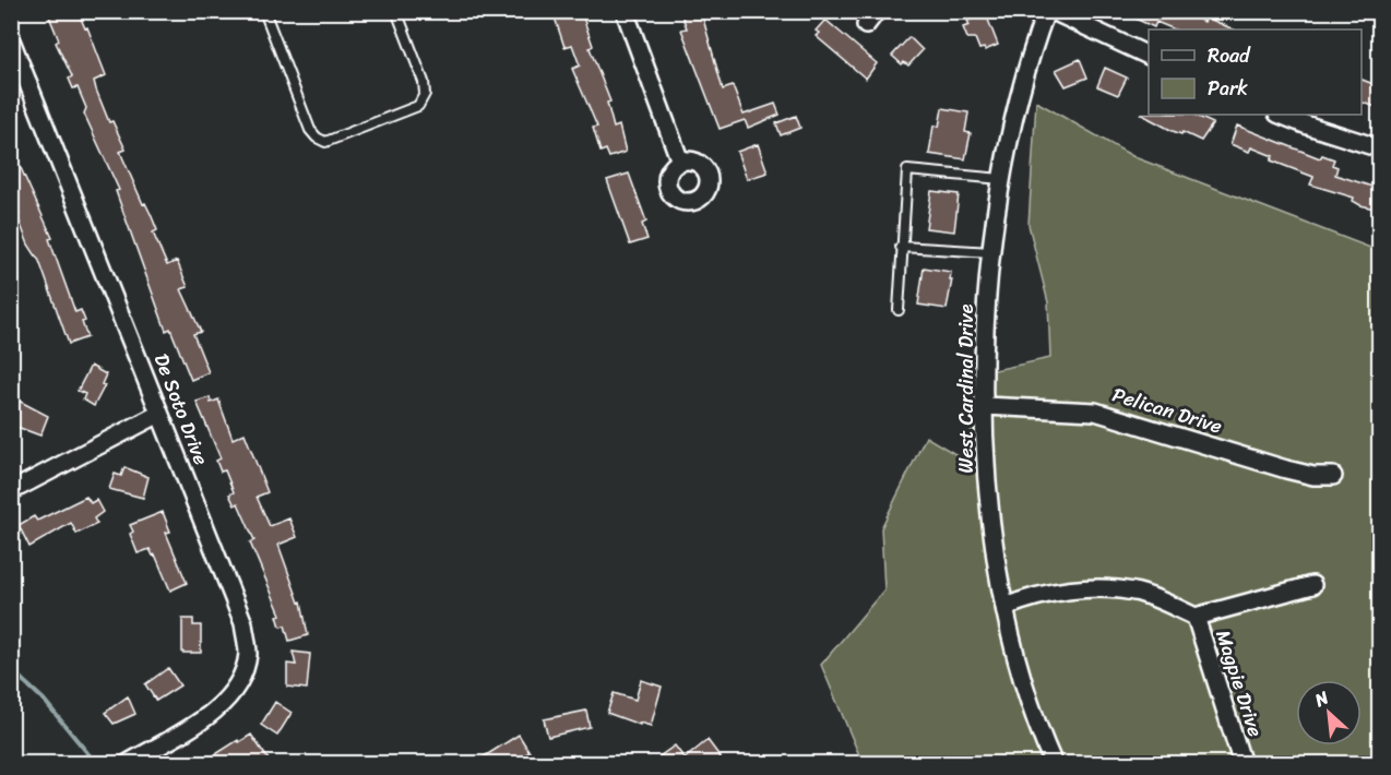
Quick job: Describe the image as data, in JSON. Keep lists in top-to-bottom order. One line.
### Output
{"streets":{"street":["West Cardinal Drive","De Soto Drive","Pelican Drive","Magpie Drive"]},"crossings":[["West Cardinal Drive","Pelican Drive"],["West Cardinal Drive","Magpie Drive"]],"legend":["Road","Park"],"north":"top left"}
